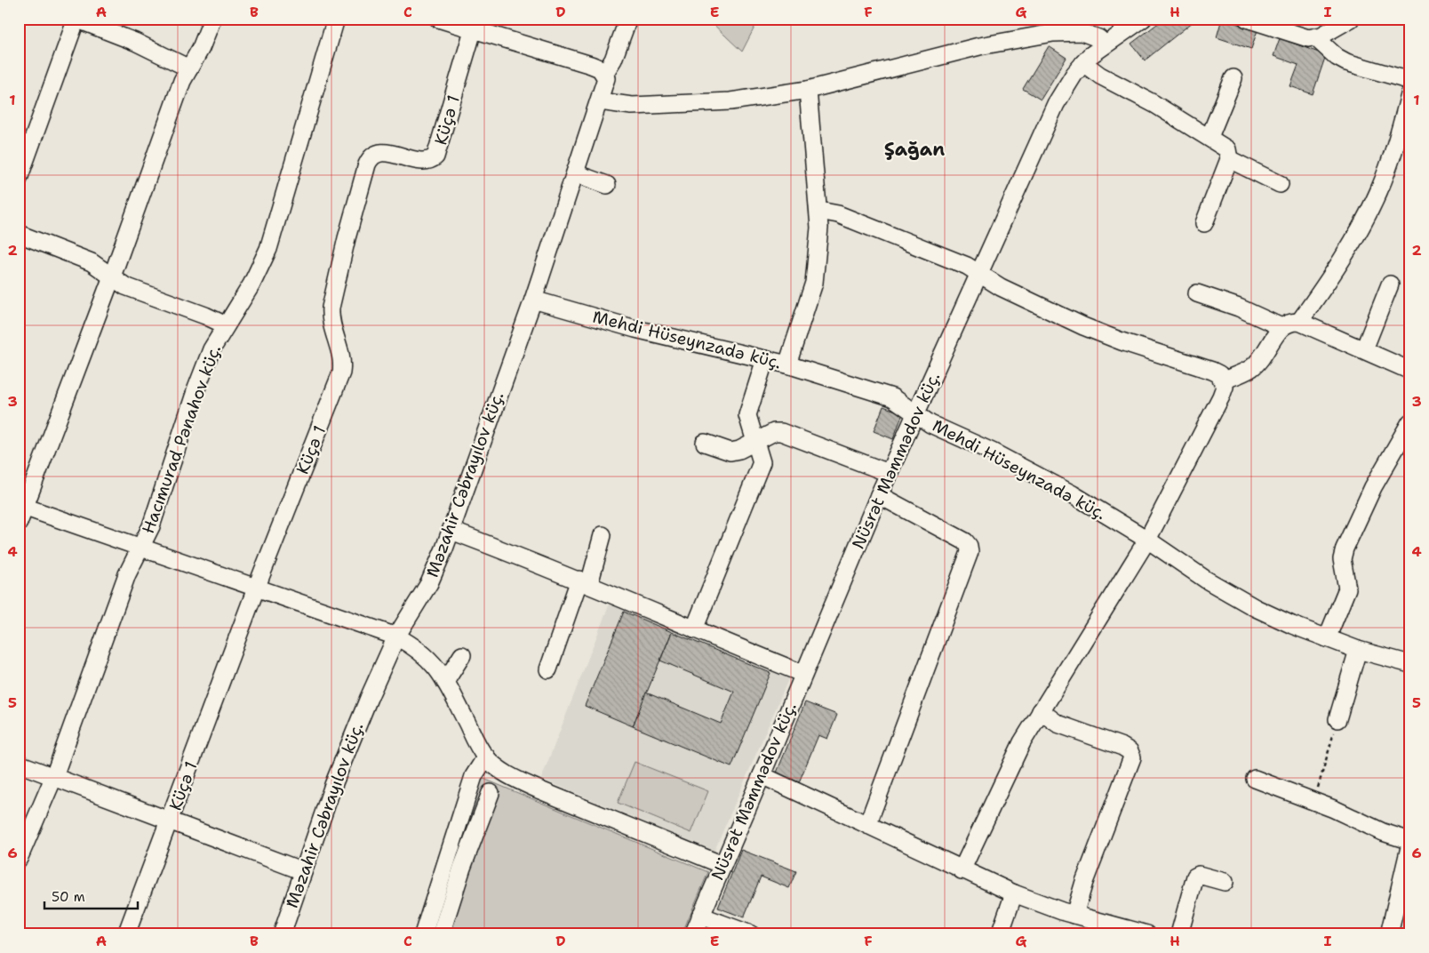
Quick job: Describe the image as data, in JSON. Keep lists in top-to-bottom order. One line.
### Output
{"streets":{"street":["Küçə 1","Mehdi Hüseynzadə küç.","Hacımurad Pənahov küç.","Nüsrət Məmmədov küç.","Məzahir Cəbrayılov küç."]},"crossings":[["Mehdi Hüseynzadə küç.","Nüsrət Məmmədov küç."],["Mehdi Hüseynzadə küç.","Məzahir Cəbrayılov küç."]],"districts":["Şağan"],"scale_bar":"50 m","grid":{"columns":["A","B","C","D","E","F","G","H","I"],"rows":["1","2","3","4","5","6"]}}
